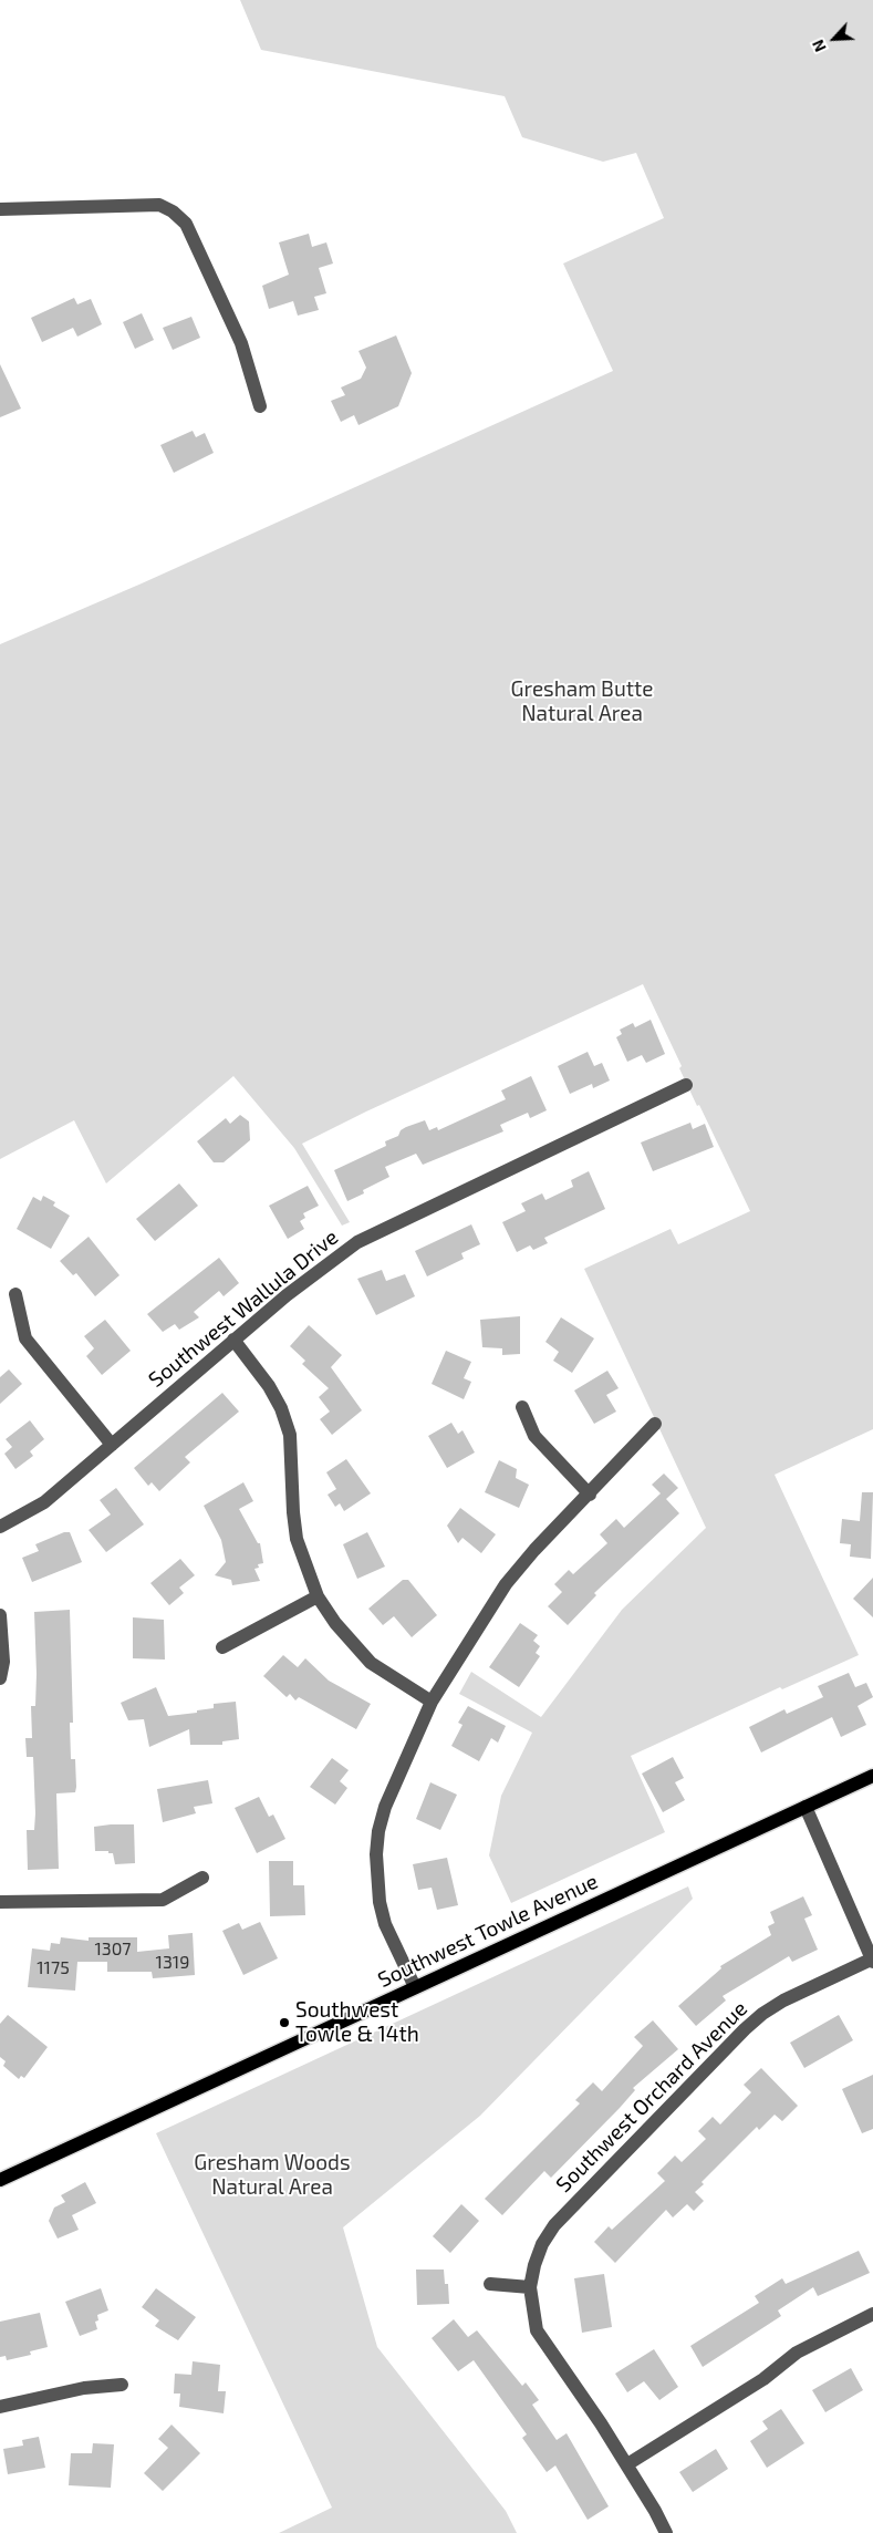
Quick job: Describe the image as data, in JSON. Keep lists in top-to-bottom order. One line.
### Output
{"streets":{"main road":["Southwest Towle Avenue"],"street":["Southwest Wallula Drive","Southwest Orchard Avenue"]},"parks":["Gresham Butte Natural Area","Gresham Woods Natural Area"],"places":["Southwest Towle & 14th"],"house_numbers":["1307","1319","1175"],"north":"bottom left"}
